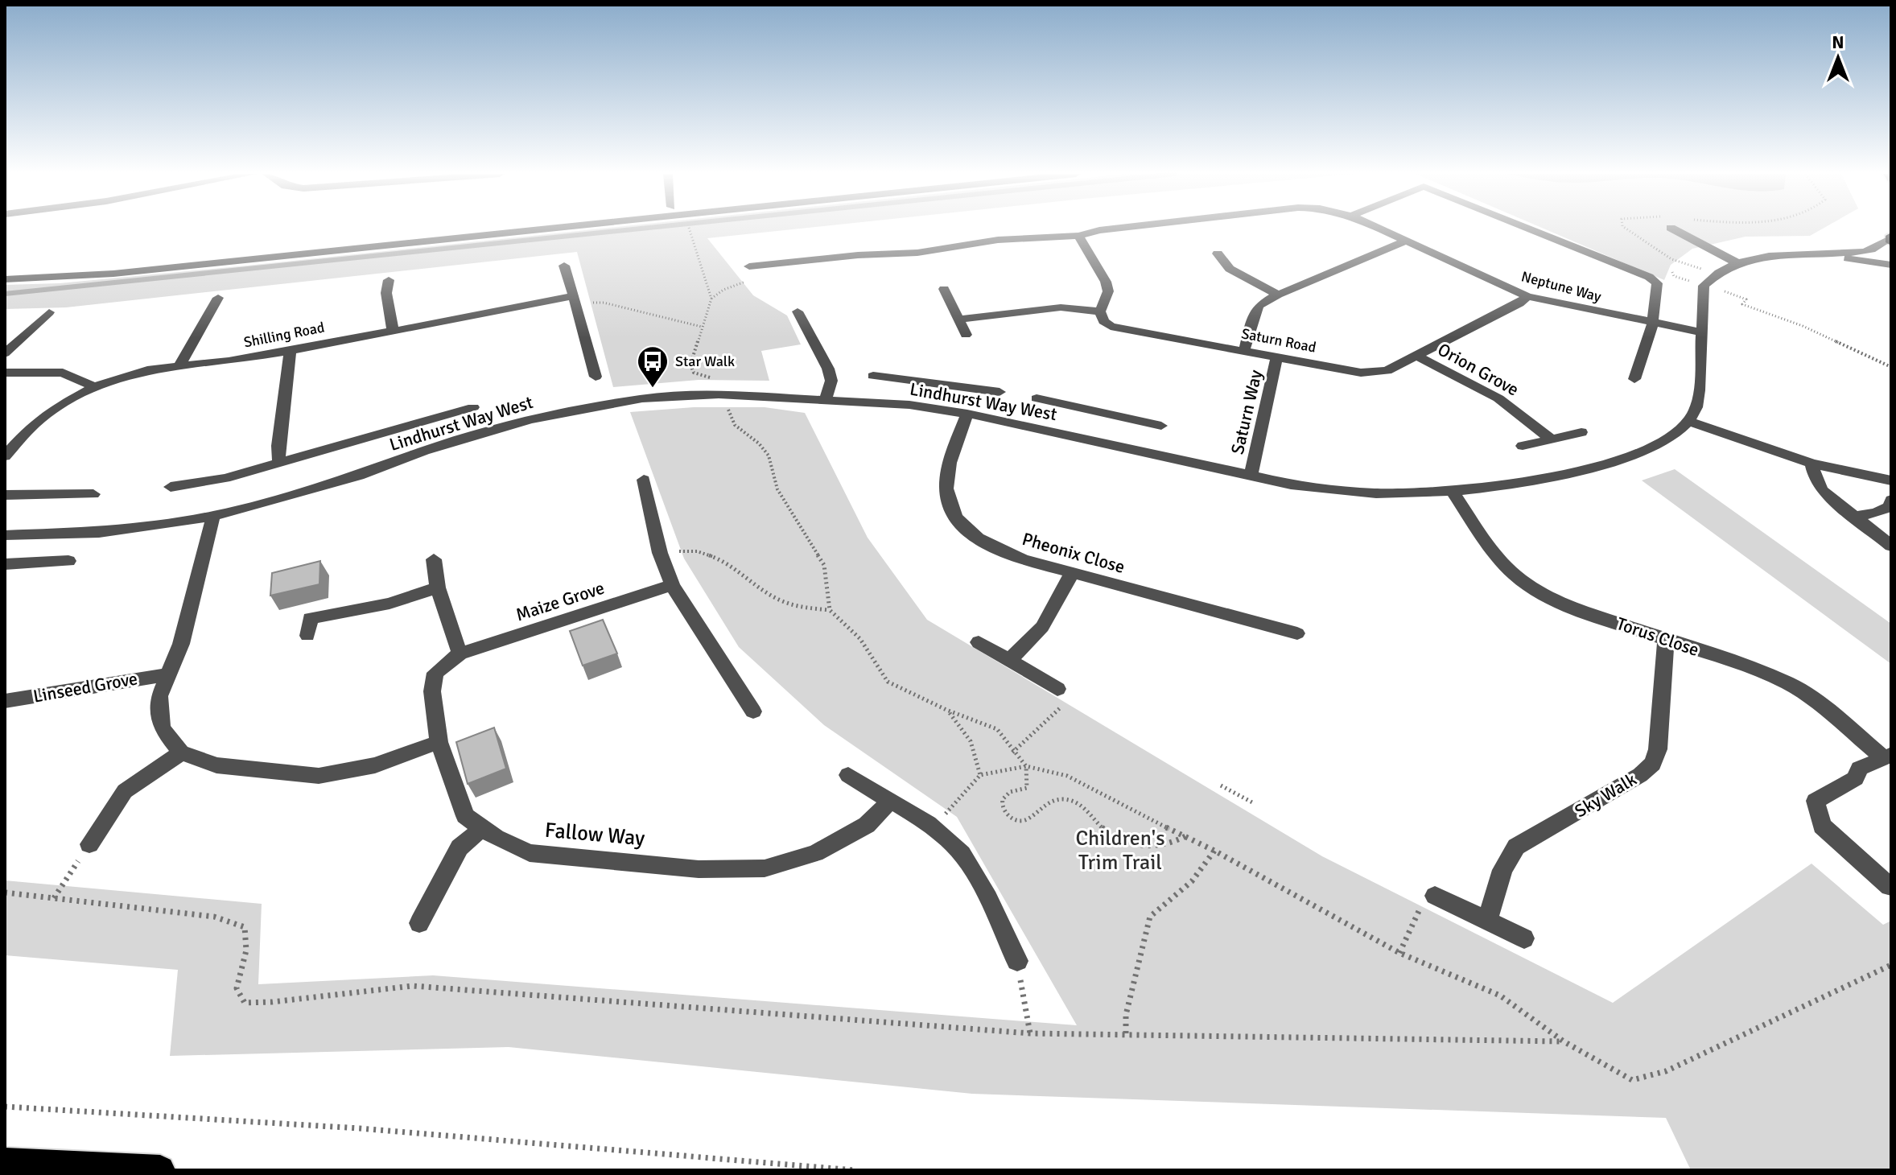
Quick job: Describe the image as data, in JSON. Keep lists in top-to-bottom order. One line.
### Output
{"streets":{"street":["Neptune Way","Shilling Road","Saturn Road","Orion Grove","Lindhurst Way West","Saturn Way","Pheonix Close","Maize Grove","Torus Close","Linseed Grove","Sky Walk","Fallow Way"]},"crossings":[["Neptune Way","Saturn Road"],["Saturn Road","Orion Grove"],["Saturn Road","Saturn Way"],["Lindhurst Way West","Saturn Way"],["Lindhurst Way West","Pheonix Close"],["Lindhurst Way West","Torus Close"],["Maize Grove","Fallow Way"],["Torus Close","Sky Walk"]],"parks":["Children's Trim Trail"],"places":{"bus stop":["Star Walk"]},"north":"top"}
